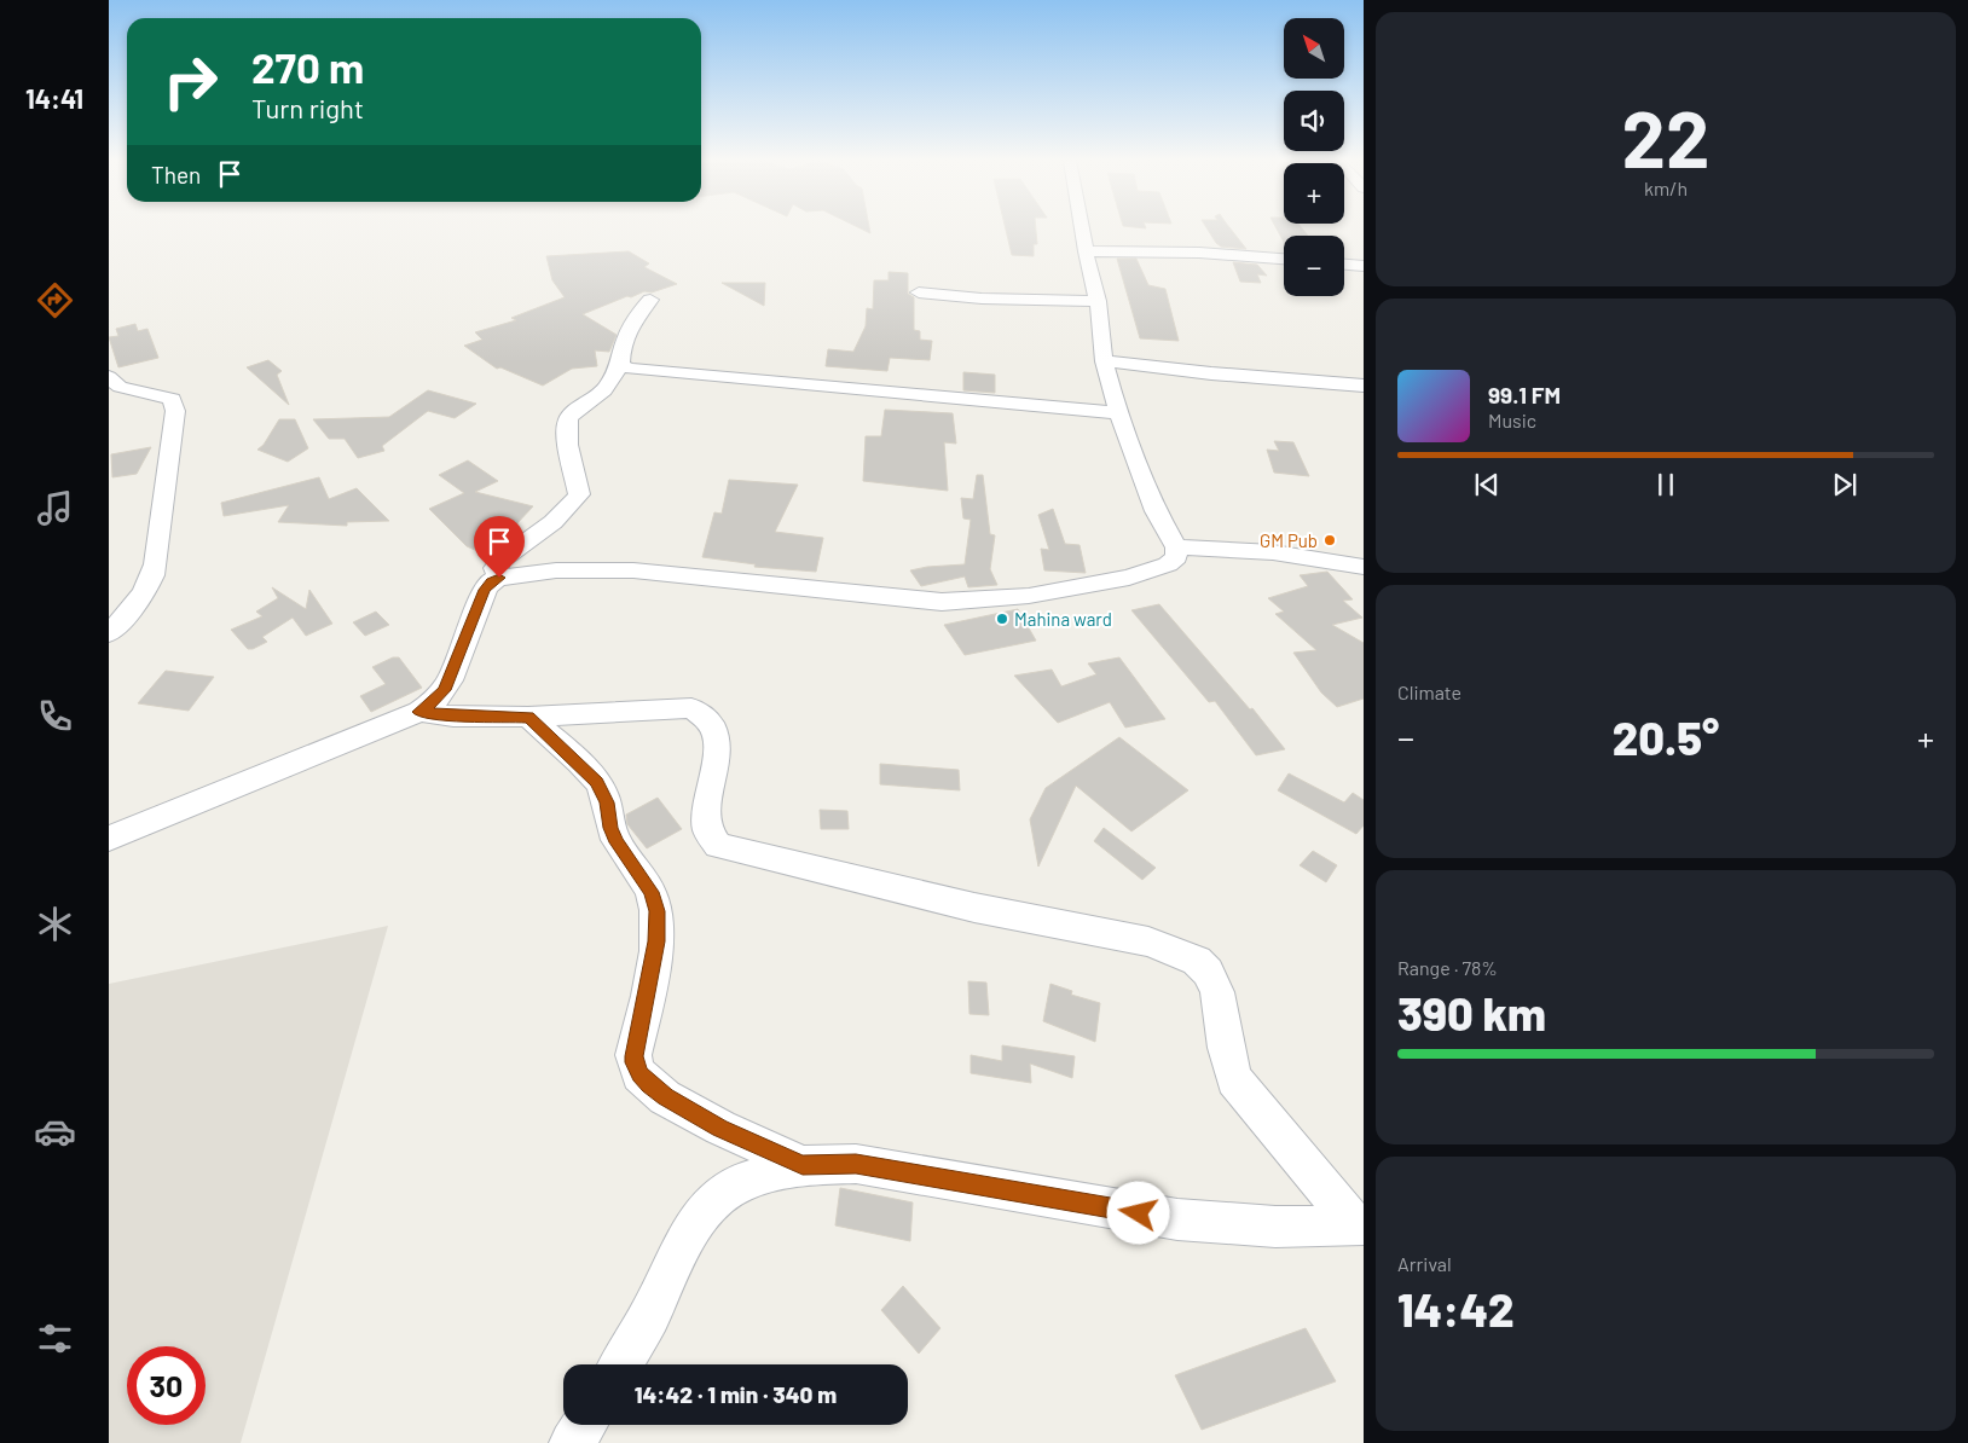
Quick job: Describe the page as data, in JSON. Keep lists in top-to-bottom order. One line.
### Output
{"places":["GM Pub","Mahina ward"],"north":"top left","page":{"tabs":"14:41","tile":[["22","km/h"],"Climate",["Range · 78%","390 km"],["Arrival","14:42"]],"map_buttons":["+","−"],"turn":["270 m","Turn right"],"then":"Then","song":["99.1 FM","Music"],"heat":["−","20.5°","+"],"limit":"30","trip":"14:42 · 1 min · 340 m"}}
